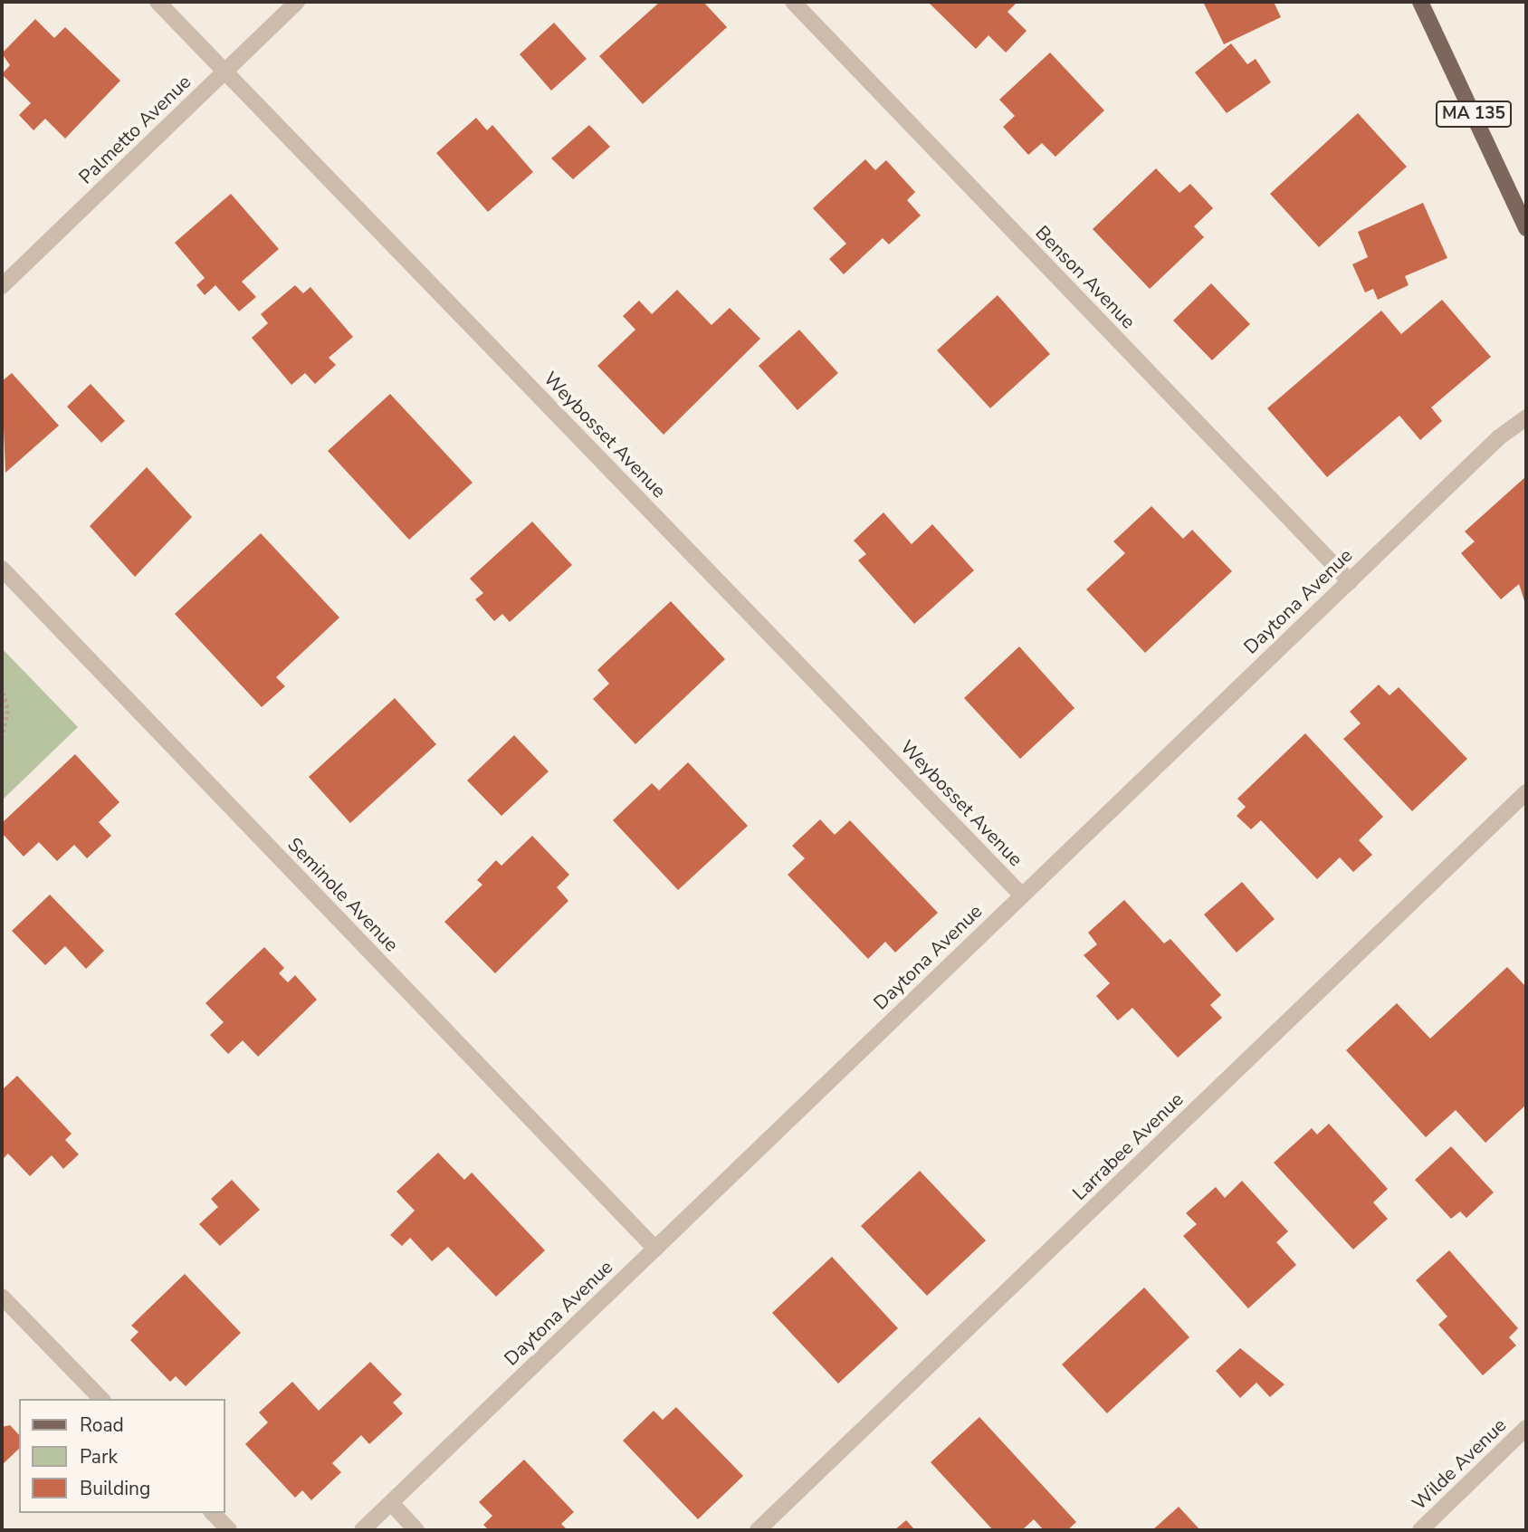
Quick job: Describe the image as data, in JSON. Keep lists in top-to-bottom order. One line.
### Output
{"streets":{"main road":["MA 135"],"street":["Palmetto Avenue","Benson Avenue","Weybosset Avenue","Daytona Avenue","Seminole Avenue","Larrabee Avenue","Wilde Avenue"]},"crossings":[["Palmetto Avenue","Weybosset Avenue"],["Benson Avenue","Daytona Avenue"],["Weybosset Avenue","Daytona Avenue"],["Daytona Avenue","Seminole Avenue"]],"legend":["Road","Park","Building"]}
